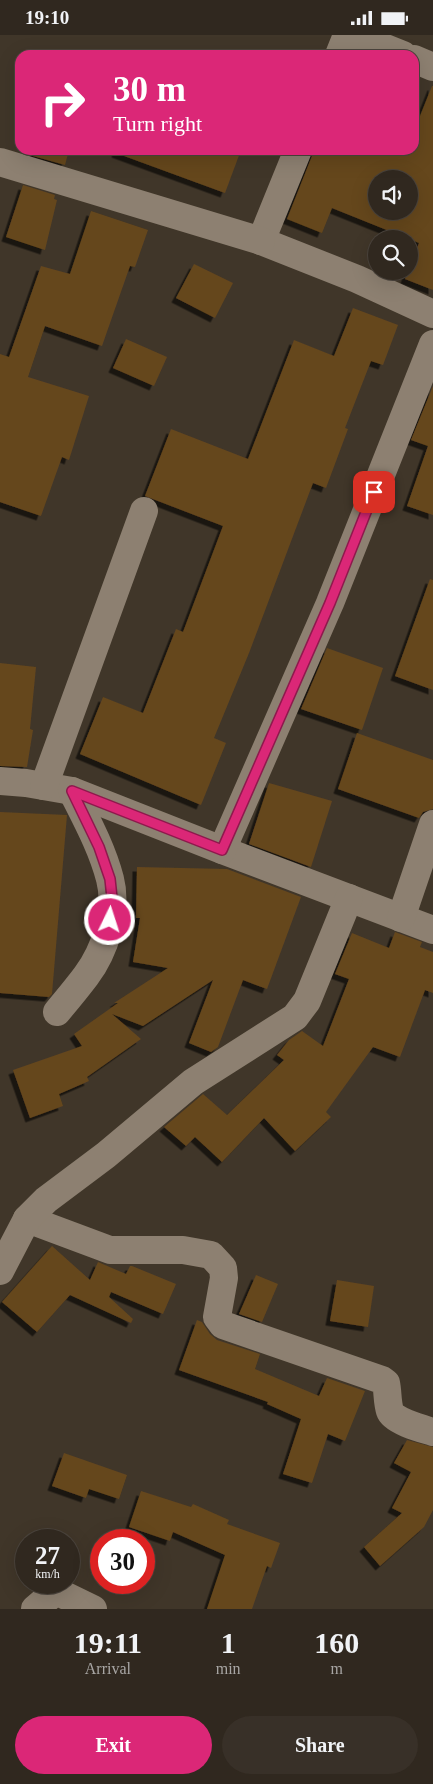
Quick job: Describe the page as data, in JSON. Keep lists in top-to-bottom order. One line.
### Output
{"page":{"status":"19:10","turn":["30 m","Turn right"],"speed":"27 km/h","limit":"30","eta":["19:11","Arrival","1","min","160","m"],"buttons":["Exit","Share"]}}
